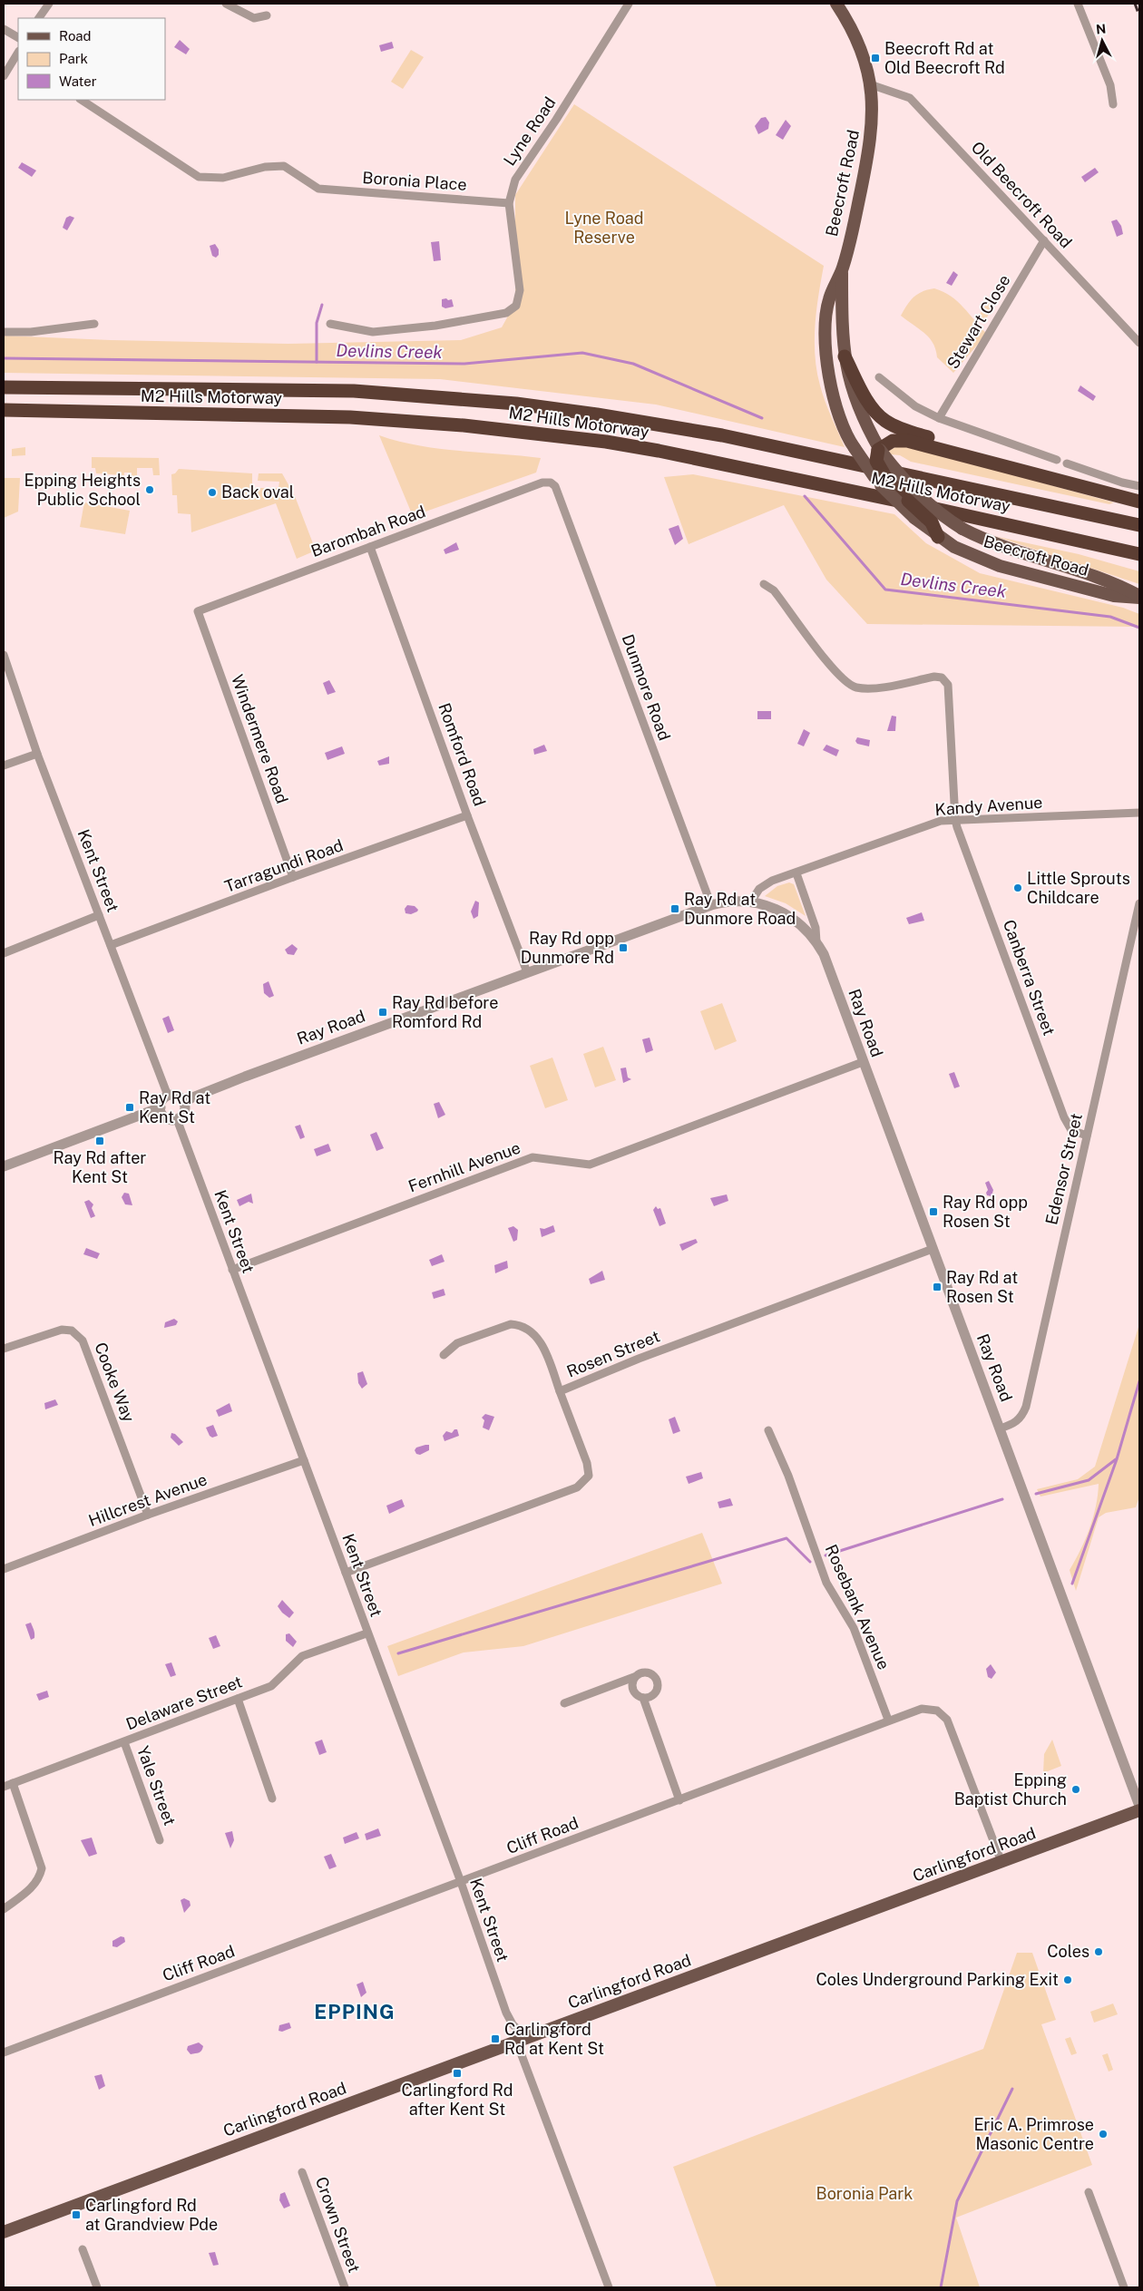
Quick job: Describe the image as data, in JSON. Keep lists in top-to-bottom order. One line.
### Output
{"streets":{"highway":["M2 Hills Motorway"],"main road":["Beecroft Road","Carlingford Road"],"street":["Lyne Road","Boronia Place","Old Beecroft Road","Stewart Close","Barombah Road","Dunmore Road","Windermere Road","Romford Road","Kandy Avenue","Tarragundi Road","Kent Street","Canberra Street","Ray Road","Fernhill Avenue","Edensor Street","Rosen Street","Cooke Way","Hillcrest Avenue","Rosebank Avenue","Delaware Street","Yale Street","Cliff Road","Crown Street"]},"crossings":[["Lyne Road","Boronia Place"],["Beecroft Road","Old Beecroft Road"],["Old Beecroft Road","Stewart Close"],["Barombah Road","Dunmore Road"],["Barombah Road","Windermere Road"],["Barombah Road","Romford Road"],["Dunmore Road","Ray Road"],["Windermere Road","Tarragundi Road"],["Romford Road","Tarragundi Road"],["Romford Road","Ray Road"],["Kandy Avenue","Canberra Street"],["Kandy Avenue","Ray Road"],["Tarragundi Road","Kent Street"],["Kent Street","Ray Road"],["Kent Street","Fernhill Avenue"],["Kent Street","Rosen Street"],["Kent Street","Hillcrest Avenue"],["Kent Street","Delaware Street"],["Kent Street","Cliff Road"],["Kent Street","Carlingford Road"],["Canberra Street","Edensor Street"],["Ray Road","Fernhill Avenue"],["Ray Road","Edensor Street"],["Ray Road","Rosen Street"],["Cooke Way","Hillcrest Avenue"],["Rosebank Avenue","Cliff Road"],["Delaware Street","Yale Street"],["Cliff Road","Carlingford Road"]],"districts":["EPPING"],"water":["Devlins Creek"],"parks":["Lyne Road Reserve","Boronia Park"],"places":{"transit":["Beecroft Rd at Old Beecroft Rd","Ray Rd at Dunmore Road","Ray Rd opp Dunmore Rd","Ray Rd before Romford Rd","Ray Rd at Kent St","Ray Rd after Kent St","Ray Rd opp Rosen St","Ray Rd at Rosen St","Carlingford Rd at Kent St","Carlingford Rd after Kent St","Carlingford Rd at Grandview Pde"],"other":["Epping Heights Public School","Back oval","Little Sprouts Childcare","Epping Baptist Church","Coles","Coles Underground Parking Exit","Eric A. Primrose Masonic Centre"]},"legend":["Road","Park","Water"],"north":"top"}
